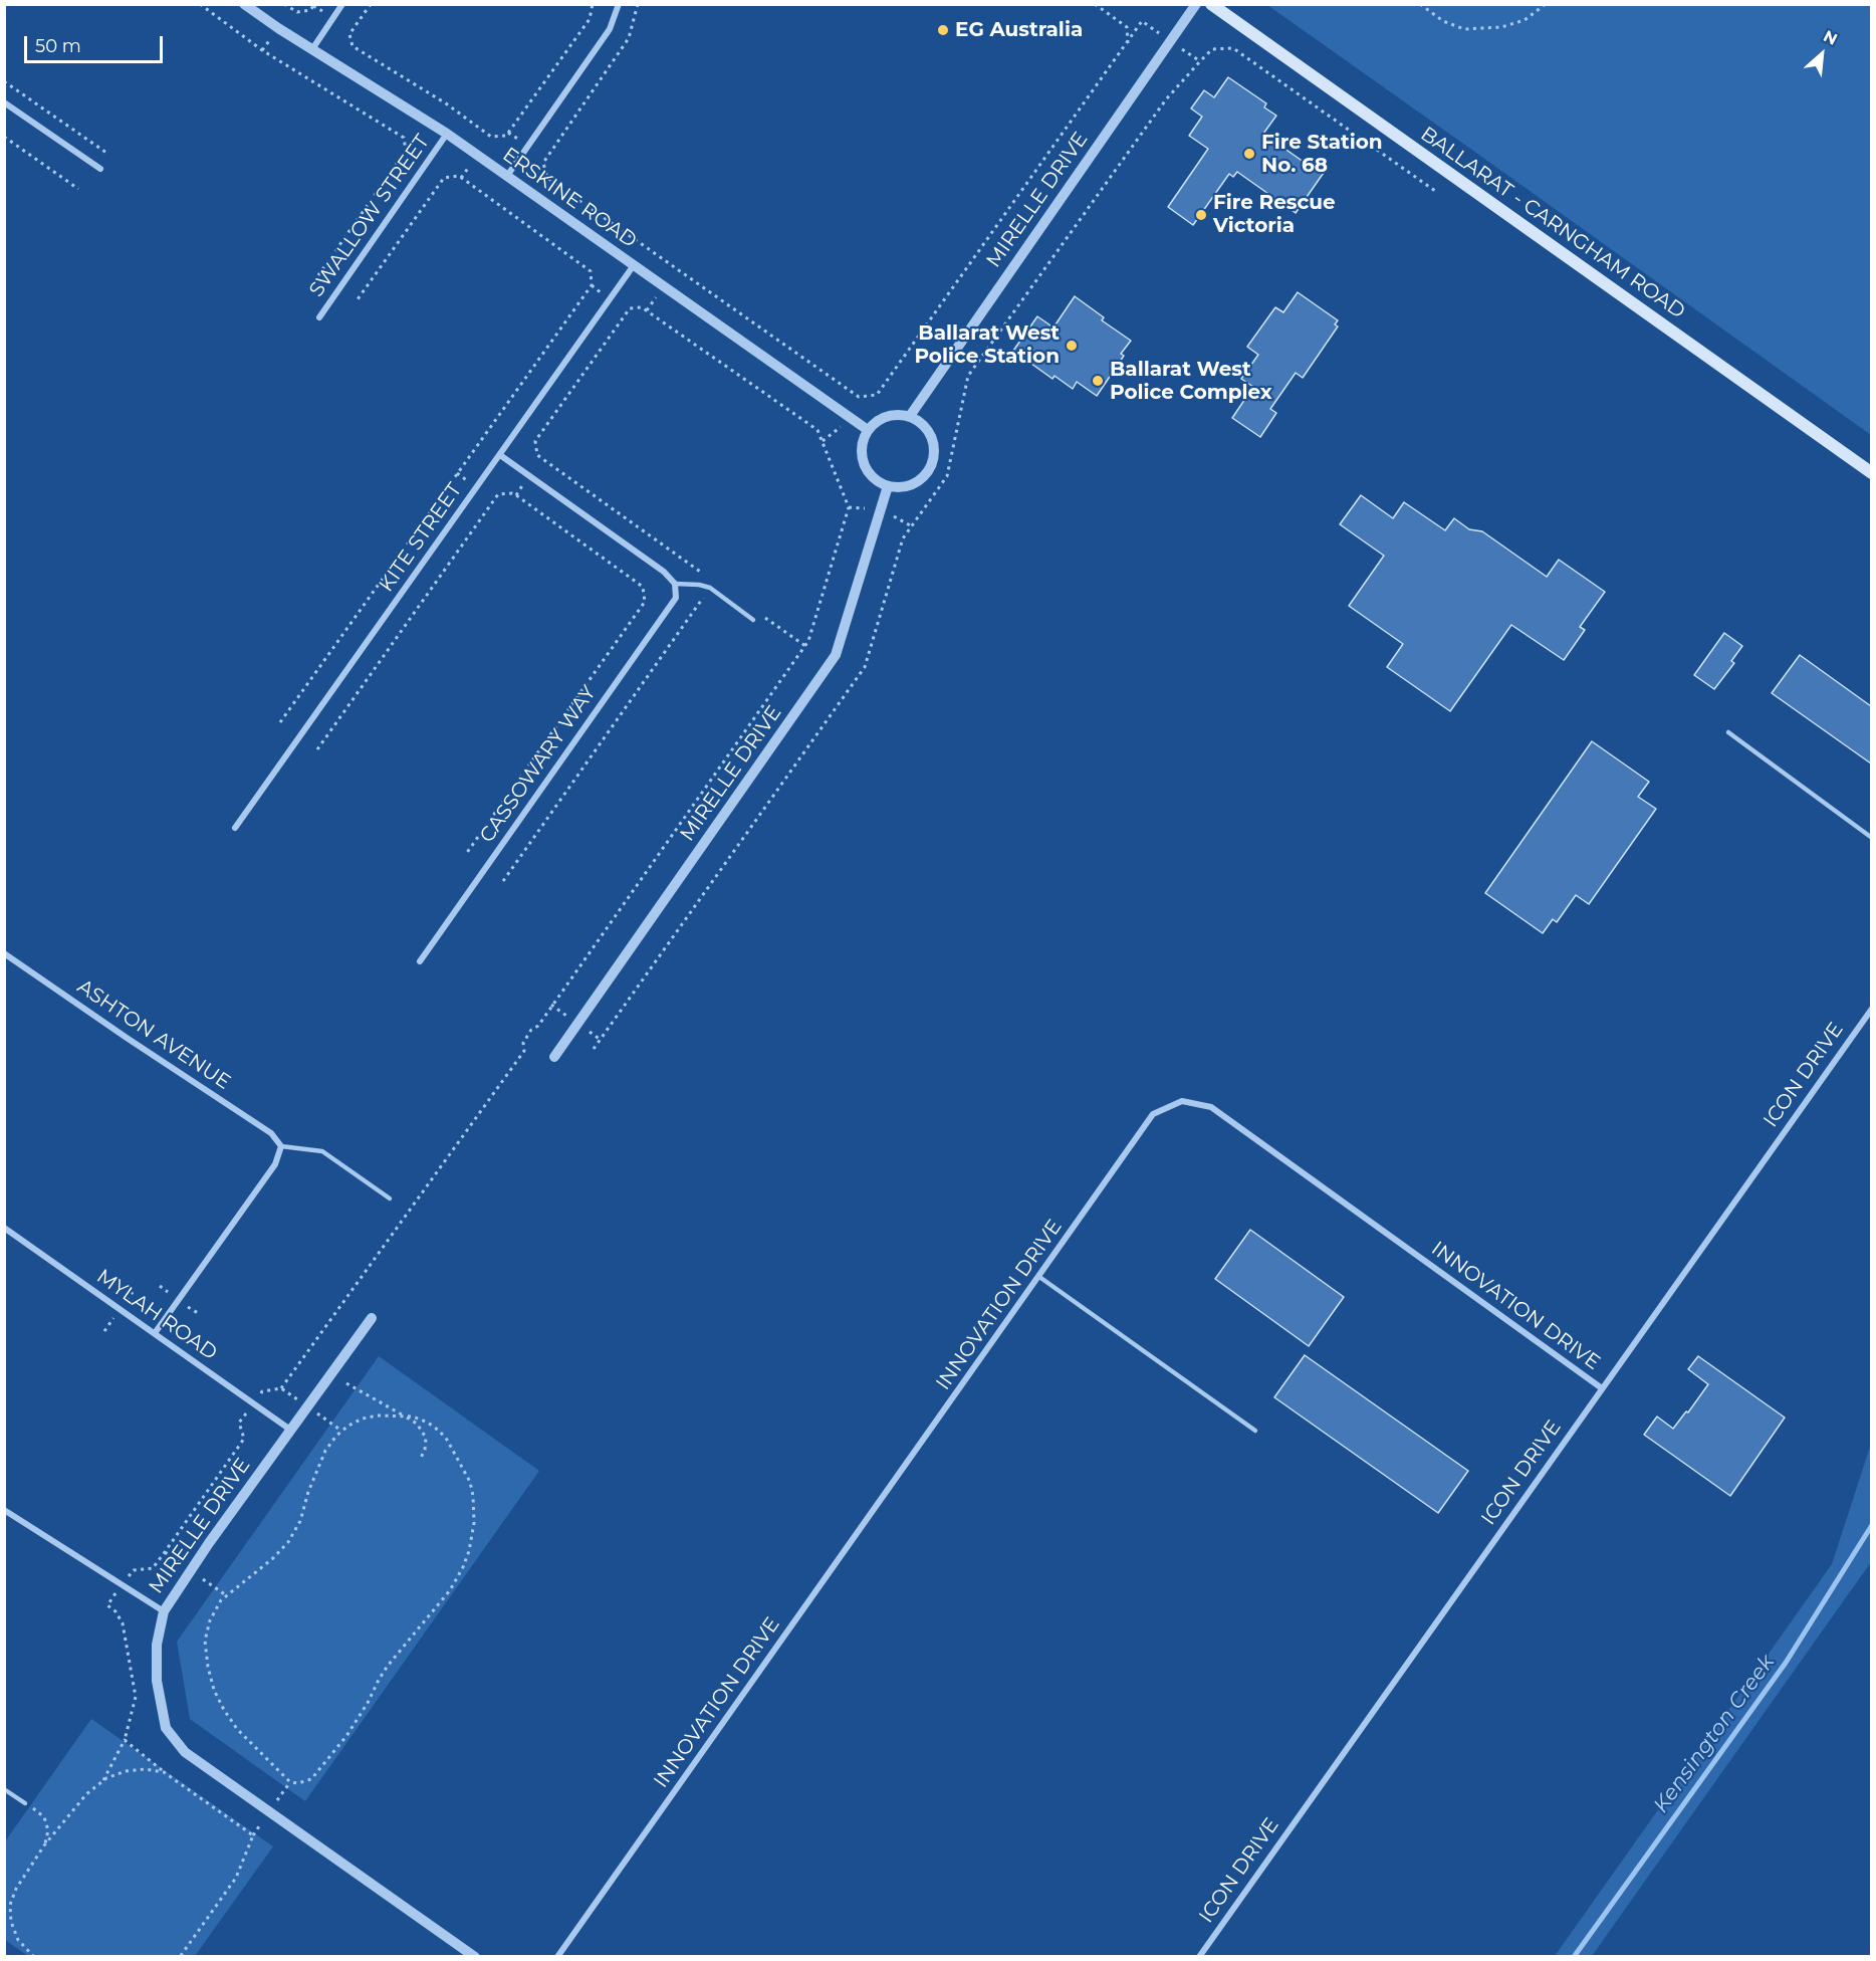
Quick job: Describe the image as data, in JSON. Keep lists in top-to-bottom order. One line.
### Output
{"streets":{"main road":["BALLARAT - CARNGHAM ROAD"],"street":["ERSKINE ROAD","MIRELLE DRIVE","SWALLOW STREET","KITE STREET","CASSOWARY WAY","ASHTON AVENUE","ICON DRIVE","INNOVATION DRIVE","MYLAH ROAD"]},"crossings":[["ERSKINE ROAD","MIRELLE DRIVE"],["ERSKINE ROAD","SWALLOW STREET"],["ERSKINE ROAD","KITE STREET"],["MIRELLE DRIVE","MYLAH ROAD"],["ICON DRIVE","INNOVATION DRIVE"]],"water":["Kensington Creek"],"places":["EG Australia","Fire Station No. 68","Fire Rescue Victoria","Ballarat West Police Station","Ballarat West Police Complex"],"scale_bar":"50 m","north":"top right"}
